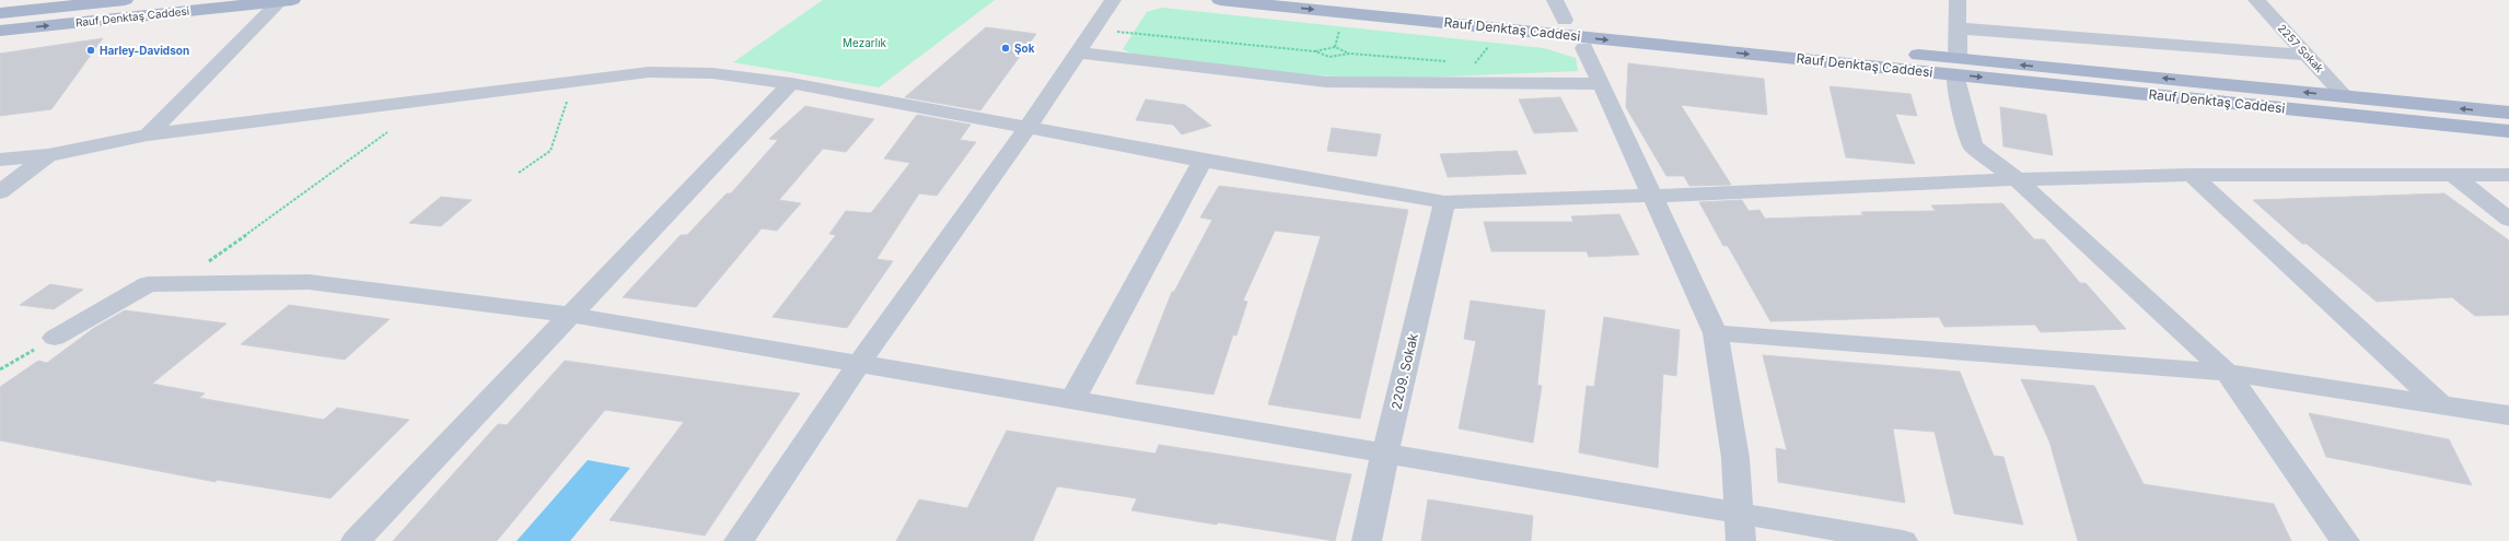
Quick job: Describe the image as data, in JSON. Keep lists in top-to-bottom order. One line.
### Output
{"streets":{"main road":["Rauf Denktaş Caddesi"],"street":["2257 Sokak","2209. Sokak"]},"crossings":[["Rauf Denktaş Caddesi","2257 Sokak"]],"parks":["Mezarlık"],"places":["Şok","Harley-Davidson"]}
